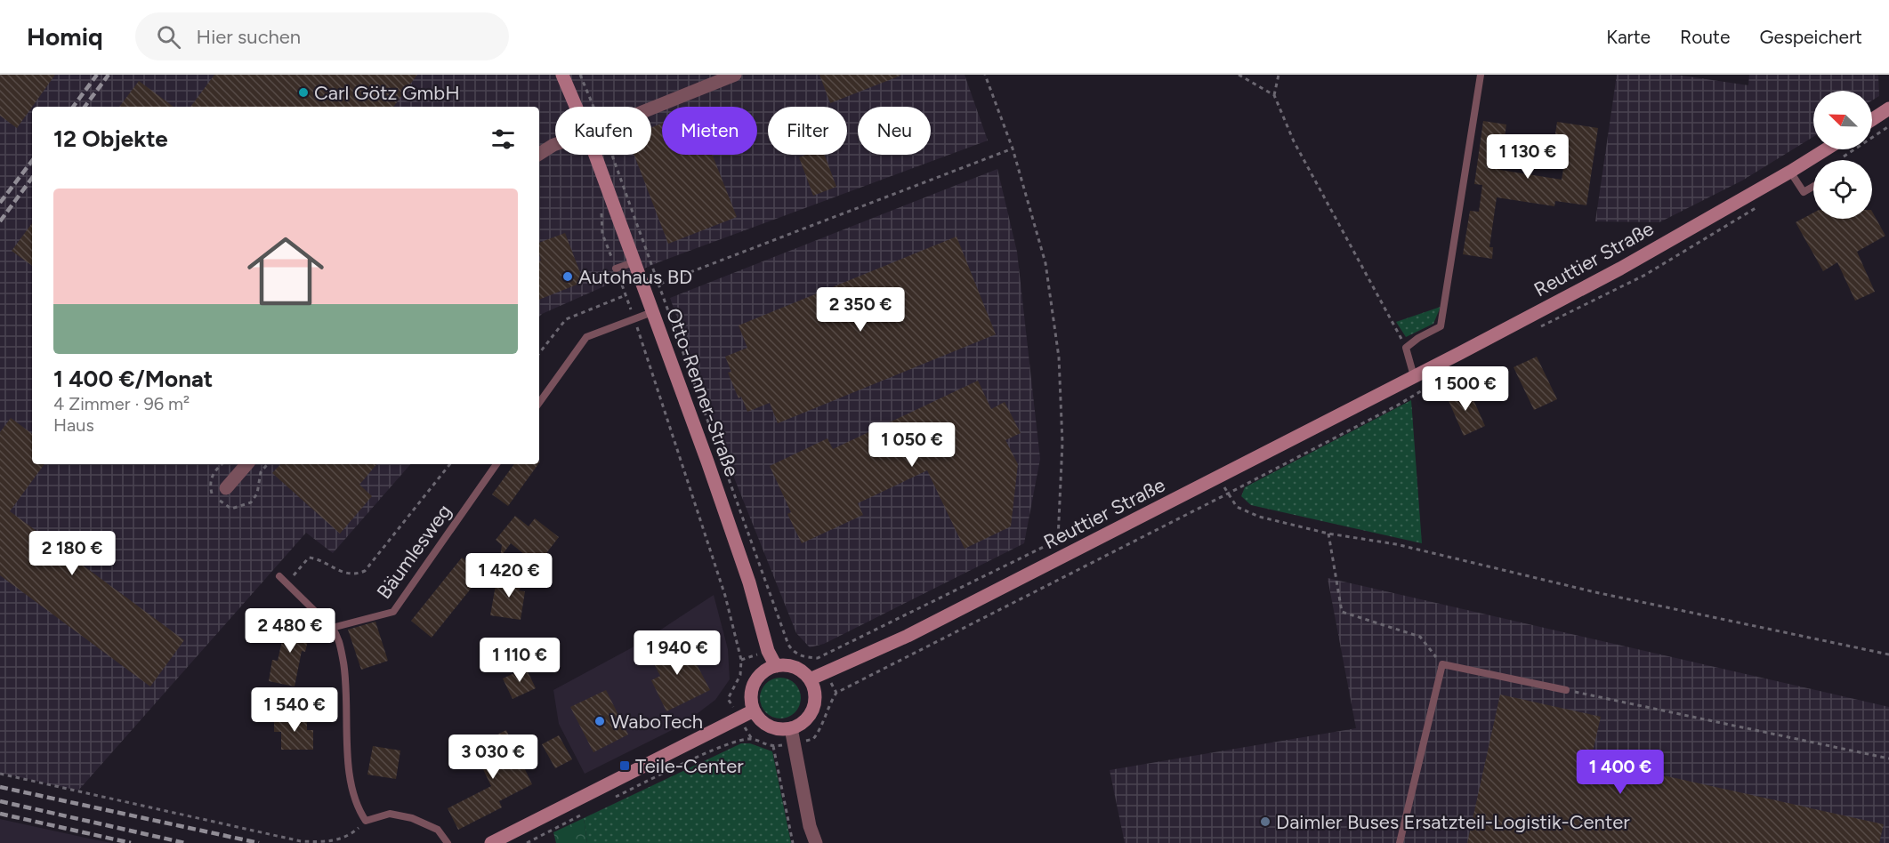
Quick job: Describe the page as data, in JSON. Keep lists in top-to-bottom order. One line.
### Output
{"streets":{"main road":["Reuttier Straße","Otto-Renner-Straße"],"lane":["Bäumlesweg"]},"crossings":[["Reuttier Straße","Otto-Renner-Straße"]],"places":{"other":["Carl Götz GmbH","Autohaus BD","WaboTech","Daimler Buses Ersatzteil-Logistik-Center"],"transit":["Teile-Center"]},"north":"top left","page":{"header":"Homiq","search":"Hier suchen","nav":["Karte","Route","Gespeichert"],"chip":["Kaufen","Mieten","Filter","Neu"],"heading":"12 Objekte","price":["1 130 €","2 350 €","1 500 €","1 050 €","2 180 €","1 420 €","2 480 €","1 940 €","1 110 €","1 540 €","3 030 €","1 400 €"],"list":[{"name":"1 400 €/Monat","note":"4 Zimmer · 96 m² · Haus"}]}}
